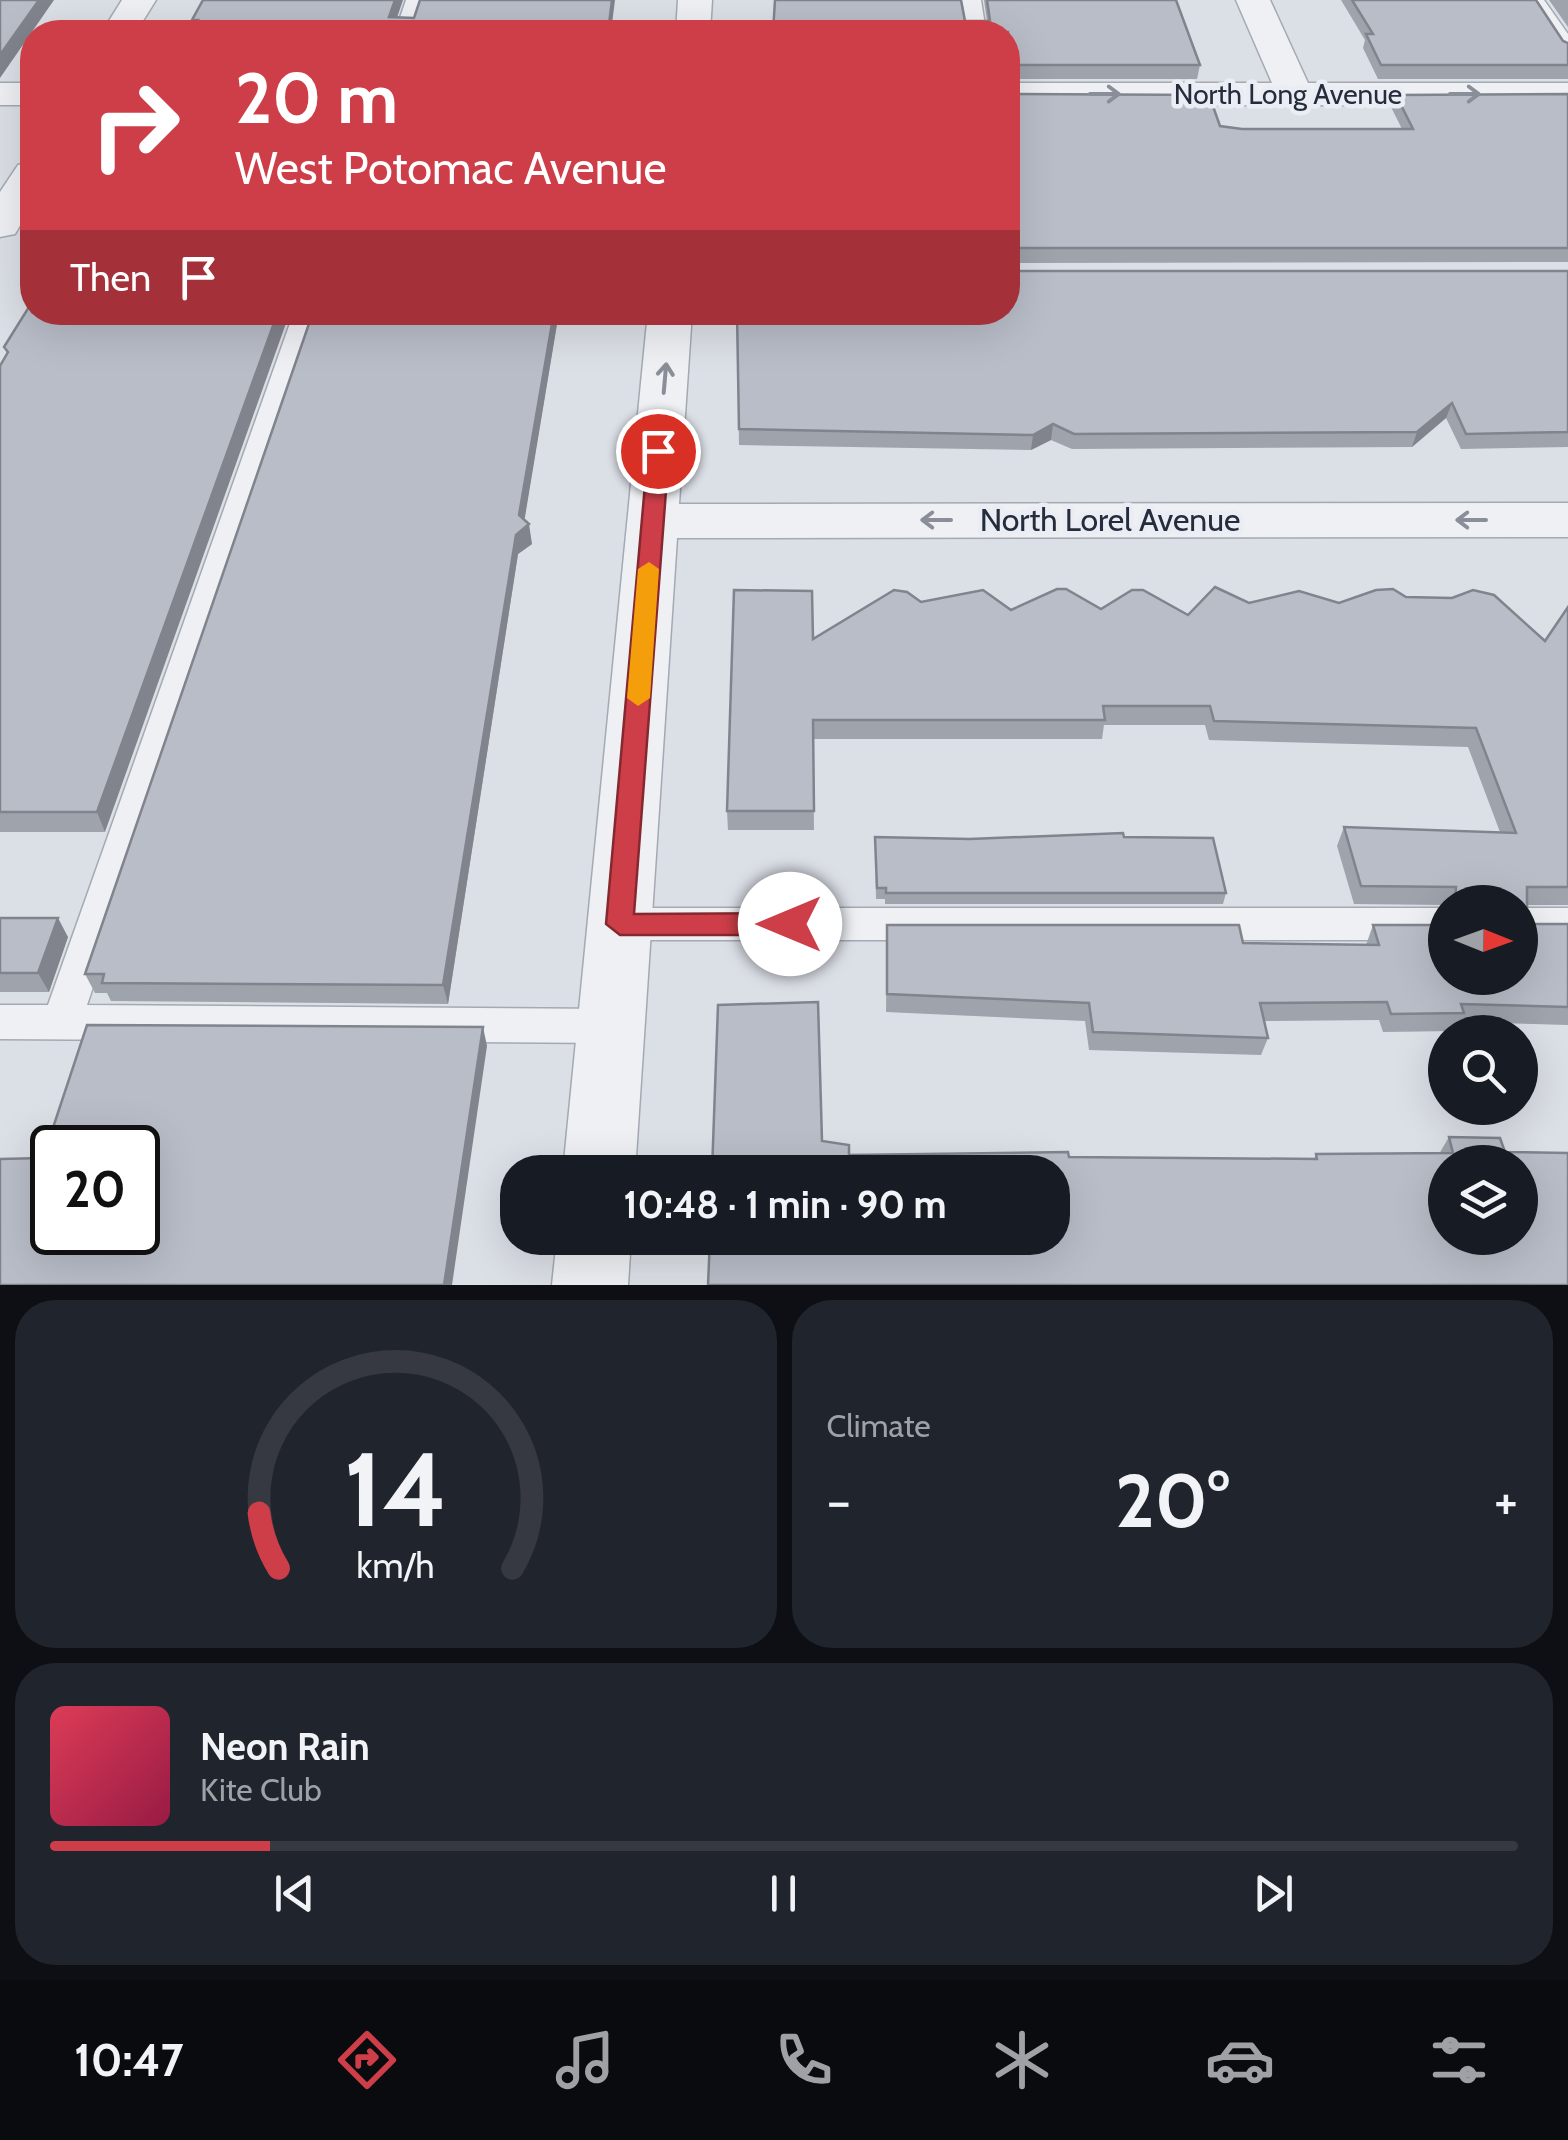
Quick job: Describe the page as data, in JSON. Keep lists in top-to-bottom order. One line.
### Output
{"streets":{"street":["North Long Avenue","North Lorel Avenue"]},"one_way":["North Long Avenue","North Lorel Avenue"],"north":"right","page":{"turn":["20 m","West Potomac Avenue"],"then":"Then","limit":"20","trip":"10:48 · 1 min · 90 m","tile":"Climate","heat":["−","20°","+"],"song":["Neon Rain","Kite Club"],"tabs":"10:47","gauge":["14","km/h"]}}
